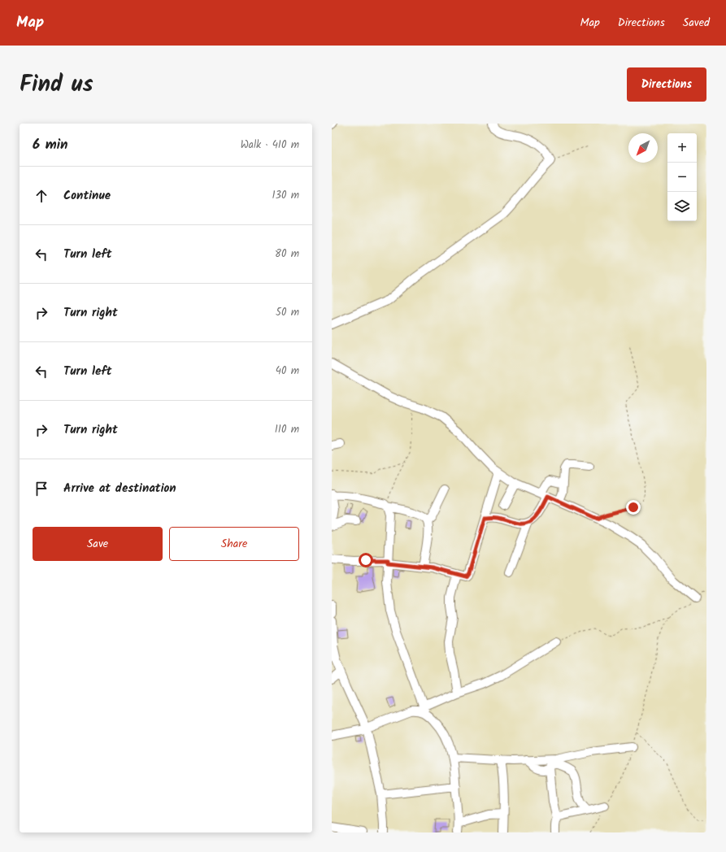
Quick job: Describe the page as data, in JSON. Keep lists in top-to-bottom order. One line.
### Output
{"north":"bottom left","page":{"header":"Map","nav":["Map","Directions","Saved"],"title":"Find us","buttons":["Directions",["Save","Share"]],"heading":["6 min","Walk · 410 m"],"map_buttons":["+","−"],"list":[["Continue","130 m"],["Turn left","80 m"],["Turn right","50 m"],["Turn left","40 m"],["Turn right","110 m"],"Arrive at destination"]}}
